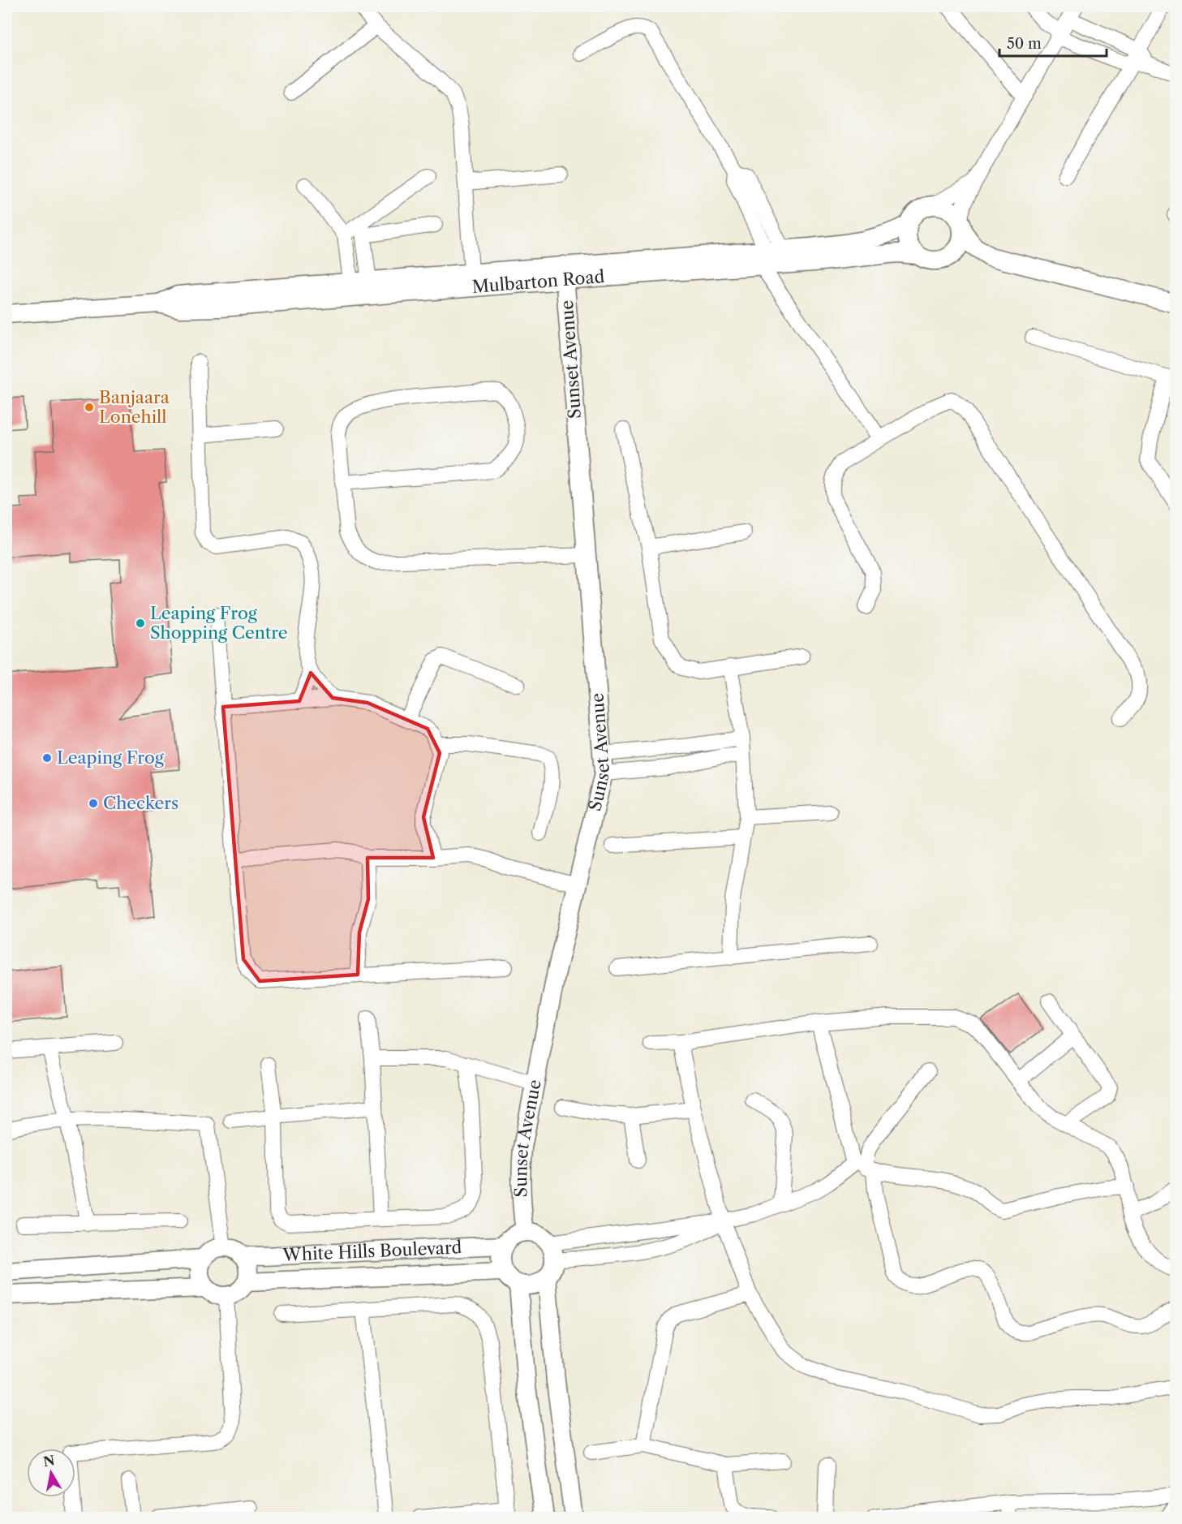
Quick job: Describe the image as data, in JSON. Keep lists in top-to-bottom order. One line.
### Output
{"streets":{"street":["Mulbarton Road","Sunset Avenue","White Hills Boulevard"]},"crossings":[["Mulbarton Road","Sunset Avenue"],["Sunset Avenue","White Hills Boulevard"]],"places":["Banjaara Lonehill","Leaping Frog Shopping Centre","Leaping Frog","Checkers"],"scale_bar":"50 m","north":"top"}
